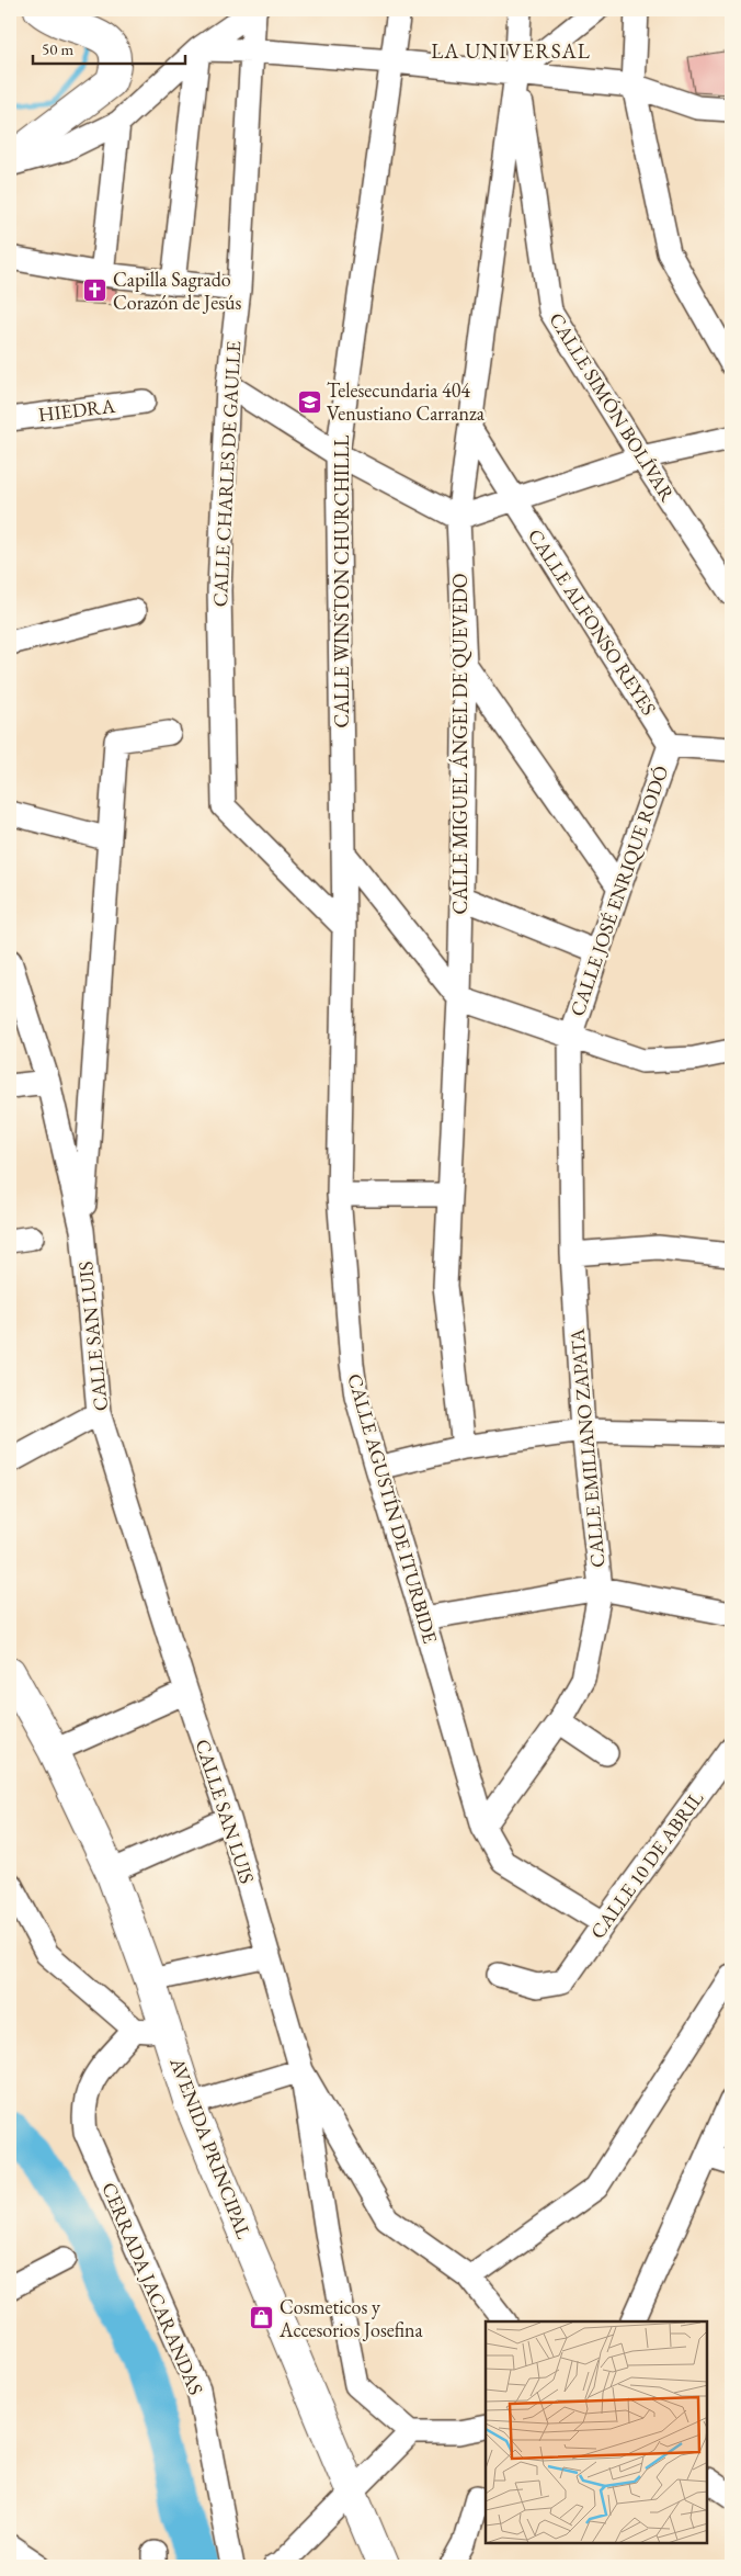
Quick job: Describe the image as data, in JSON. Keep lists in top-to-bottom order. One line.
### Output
{"streets":{"street":["CALLE SIMÓN BOLÍVAR","HIEDRA","CALLE CHARLES DE GAULLE","CALLE WINSTON CHURCHILLL","CALLE ALFONSO REYES","CALLE MIGUEL ÁNGEL DE QUEVEDO","CALLE JOSÉ ENRIQUE RODÓ","CALLE SAN LUIS","CALLE EMILIANO ZAPATA","CALLE AGUSTÍN DE ITURBIDE","CALLE 10 DE ABRIL","AVENIDA PRINCIPAL","CERRADA JACARANDAS"]},"crossings":[["CALLE SIMÓN BOLÍVAR","CALLE MIGUEL ÁNGEL DE QUEVEDO"],["CALLE CHARLES DE GAULLE","CALLE WINSTON CHURCHILLL"],["CALLE CHARLES DE GAULLE","CALLE AGUSTÍN DE ITURBIDE"],["CALLE WINSTON CHURCHILLL","CALLE AGUSTÍN DE ITURBIDE"],["CALLE ALFONSO REYES","CALLE MIGUEL ÁNGEL DE QUEVEDO"],["CALLE ALFONSO REYES","CALLE JOSÉ ENRIQUE RODÓ"],["CALLE JOSÉ ENRIQUE RODÓ","CALLE EMILIANO ZAPATA"],["CALLE EMILIANO ZAPATA","CALLE AGUSTÍN DE ITURBIDE"],["CALLE AGUSTÍN DE ITURBIDE","CALLE 10 DE ABRIL"]],"districts":["LA UNIVERSAL"],"places":{"church":["Capilla Sagrado Corazón de Jesús"],"school or university":["Telesecundaria 404 Venustiano Carranza"],"shop":["Cosmeticos y Accesorios Josefina"]},"scale_bar":"50 m"}
